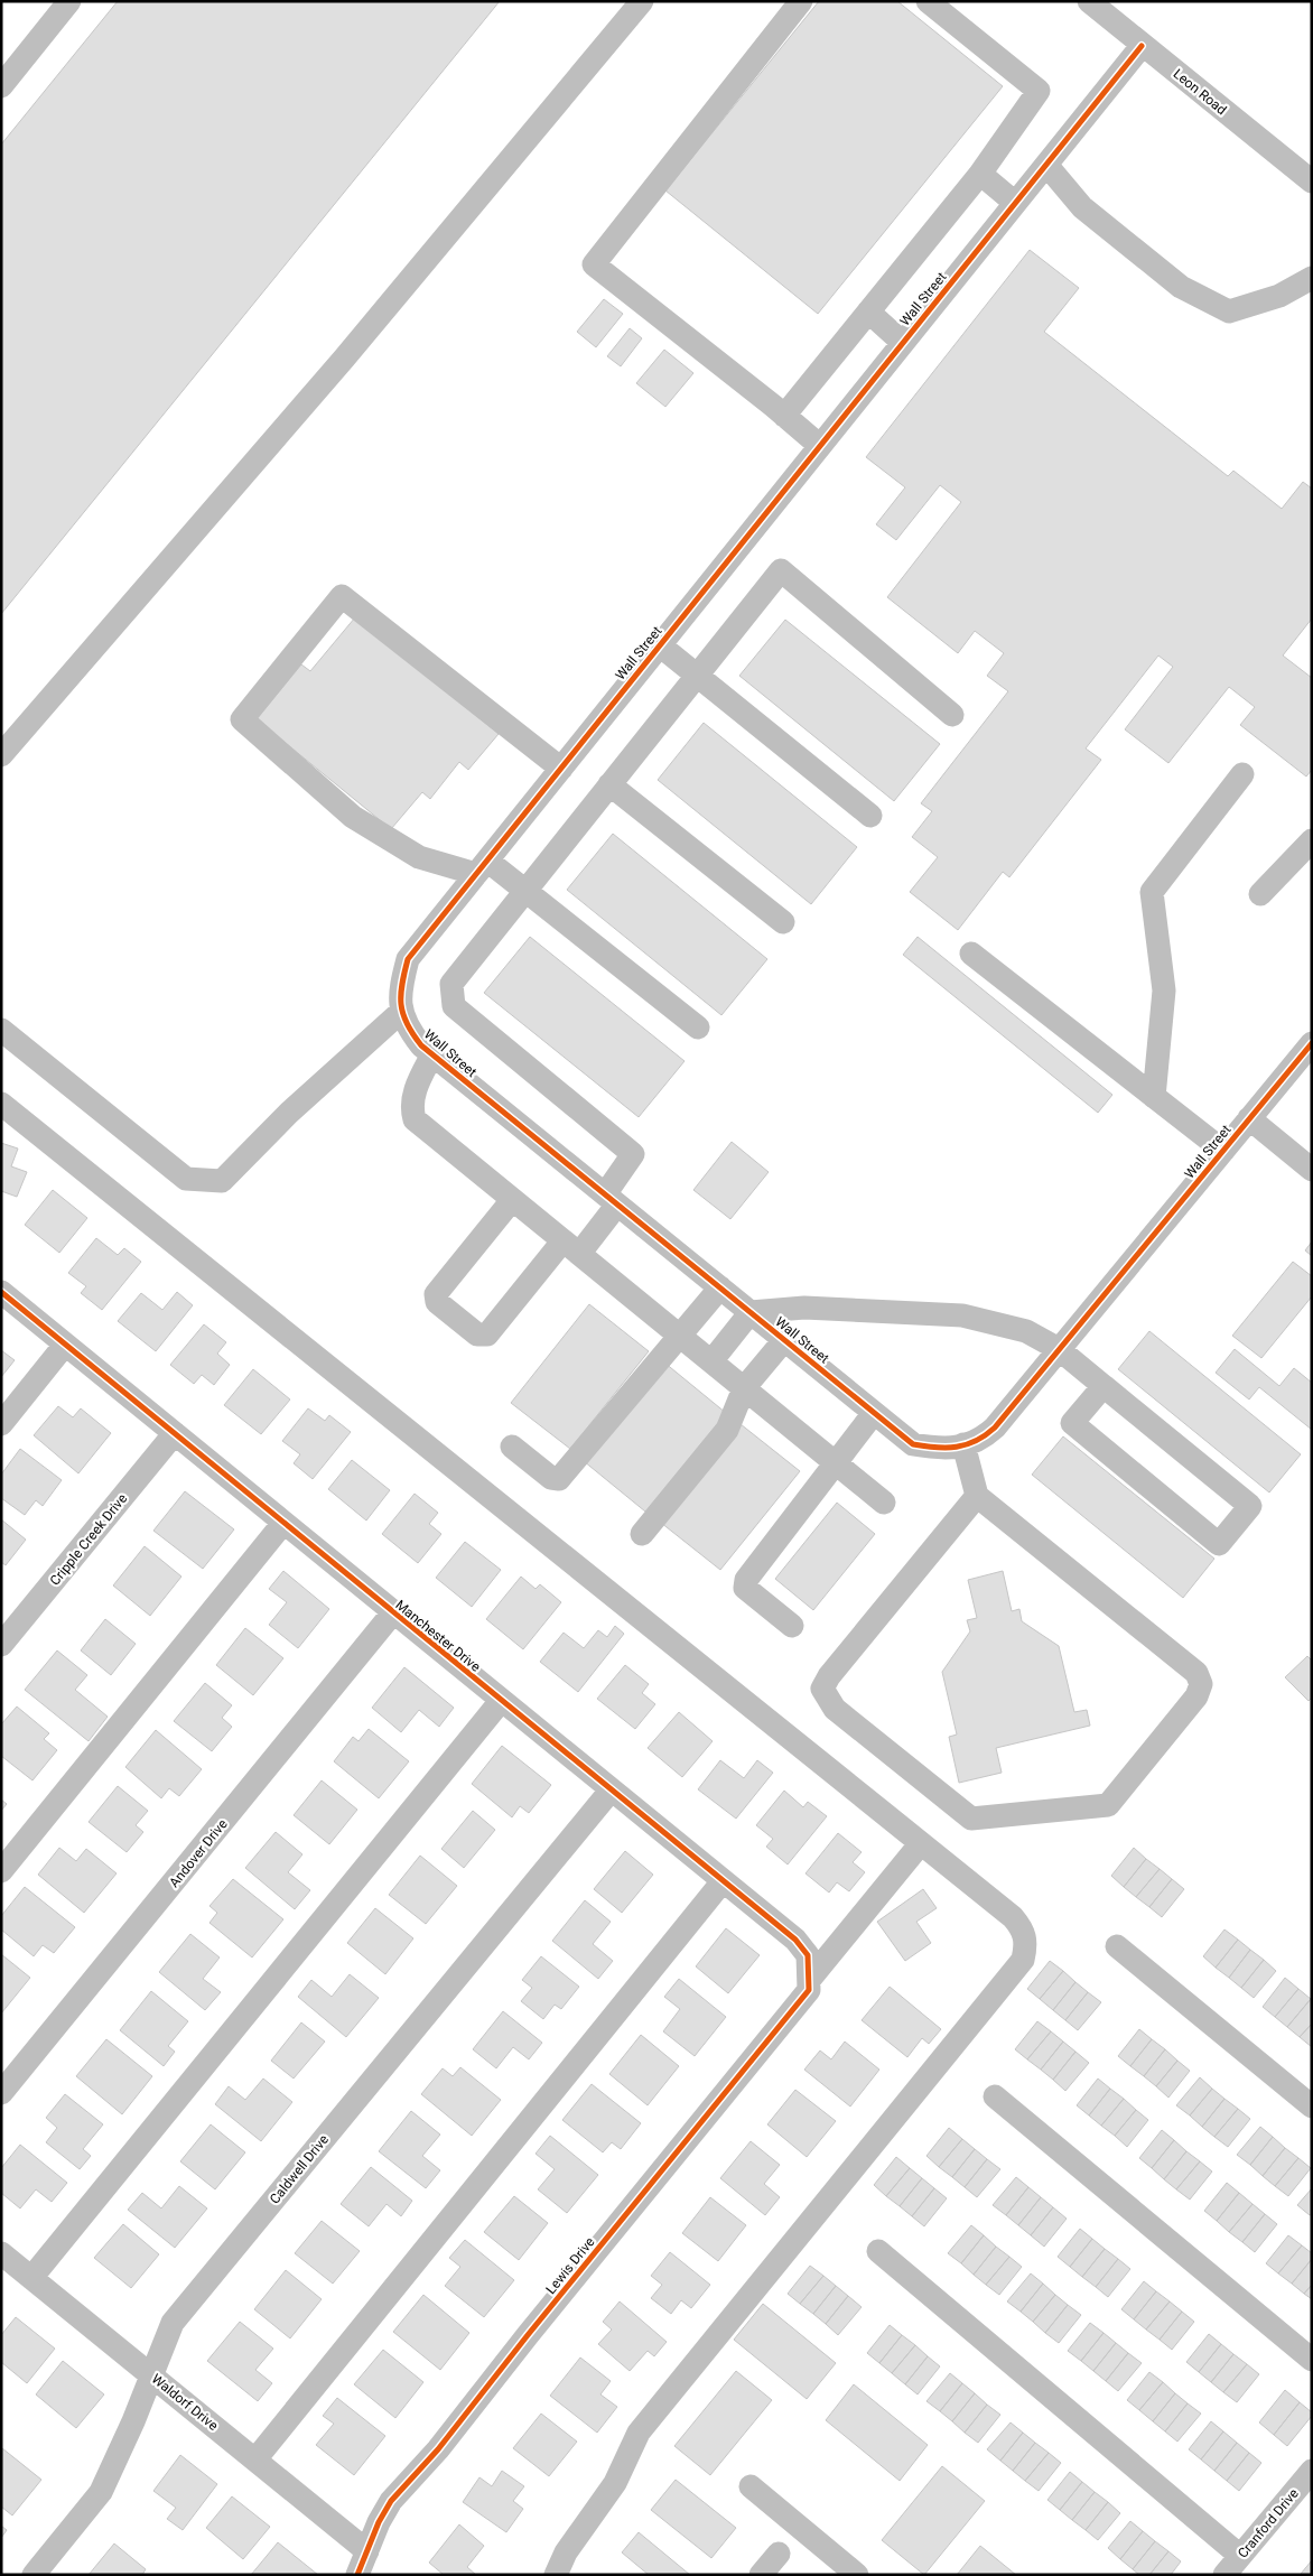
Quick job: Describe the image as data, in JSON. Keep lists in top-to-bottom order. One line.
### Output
{"streets":{"street":["Leon Road","Wall Street","Cripple Creek Drive","Manchester Drive","Andover Drive","Caldwell Drive","Lewis Drive","Waldorf Drive","Cranford Drive"]},"crossings":[["Leon Road","Wall Street"],["Cripple Creek Drive","Manchester Drive"],["Manchester Drive","Andover Drive"],["Manchester Drive","Caldwell Drive"],["Manchester Drive","Lewis Drive"],["Caldwell Drive","Waldorf Drive"],["Lewis Drive","Waldorf Drive"]]}
